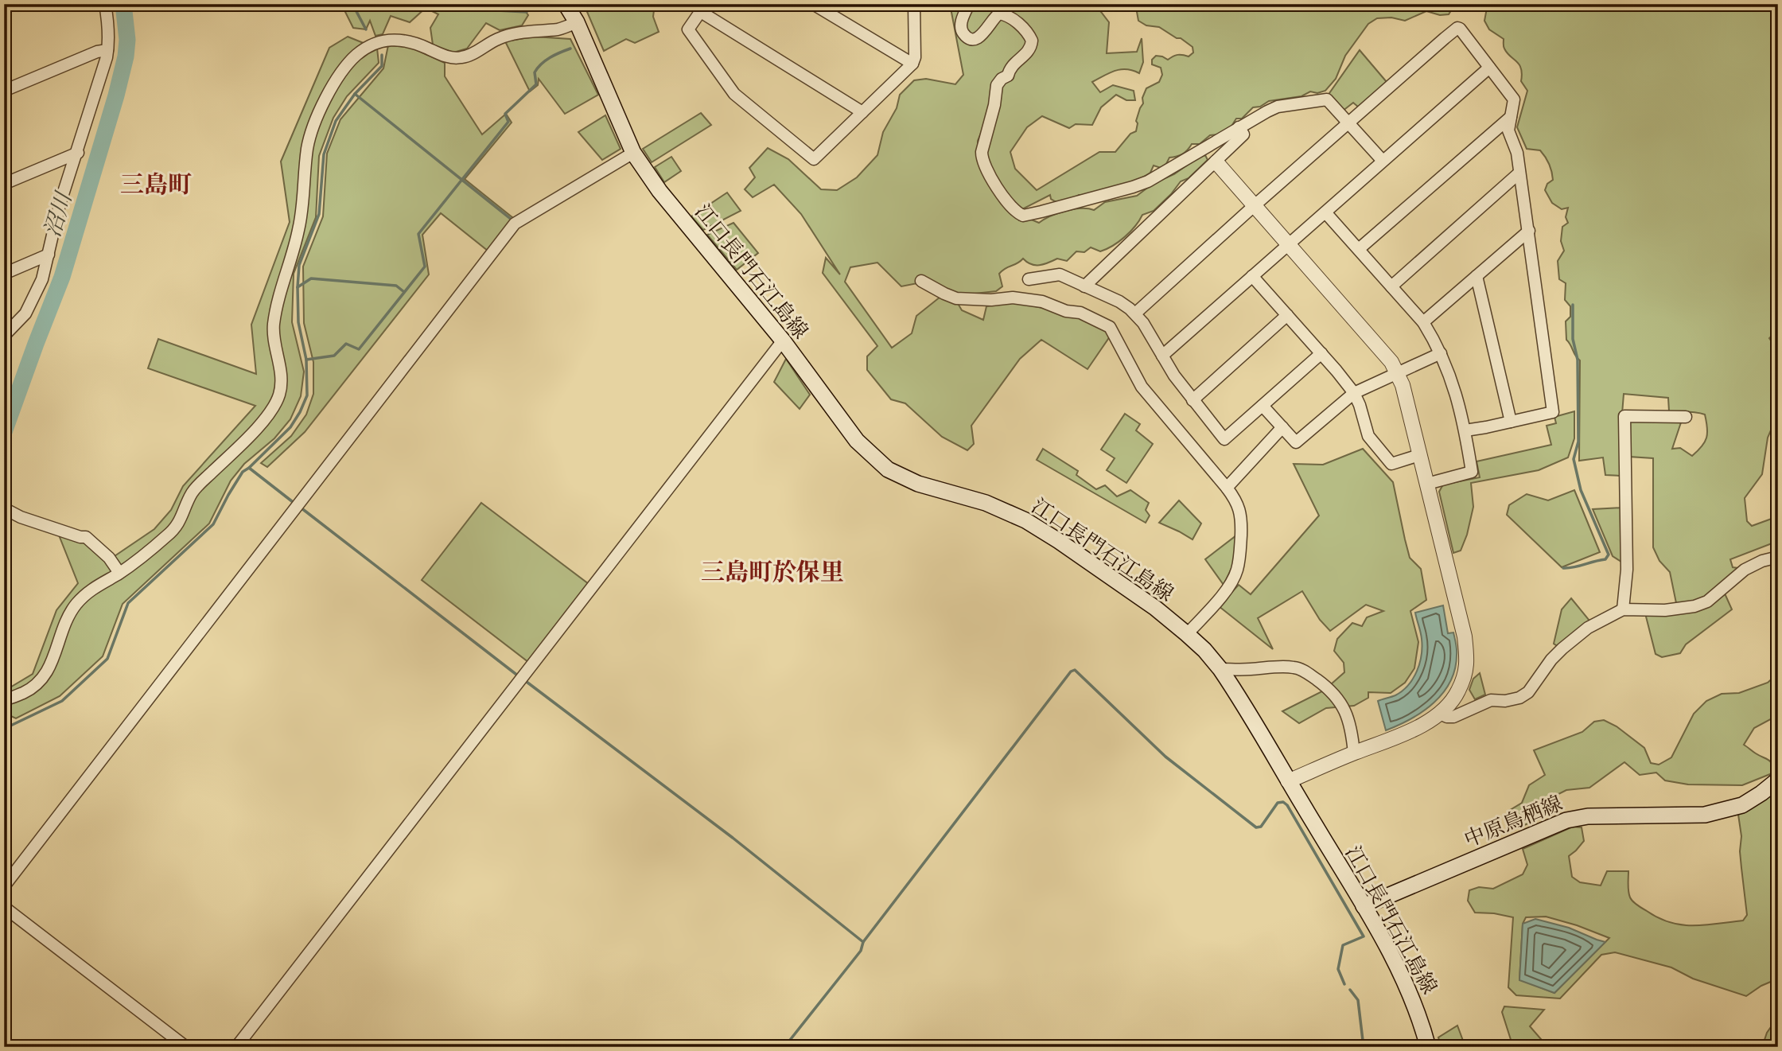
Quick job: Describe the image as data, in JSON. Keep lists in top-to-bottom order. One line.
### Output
{"streets":{"main road":["江口長門石江島線","中原鳥栖線"]},"crossings":[["江口長門石江島線","中原鳥栖線"]],"districts":["三島町","三島町於保里"],"water":["沼川"]}
